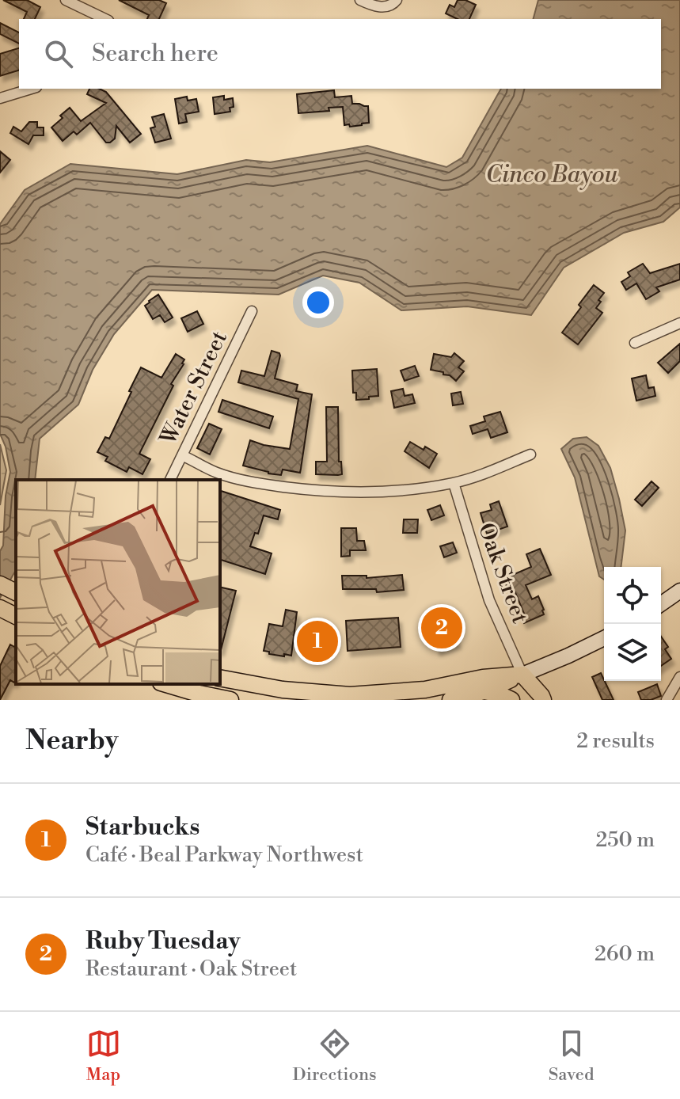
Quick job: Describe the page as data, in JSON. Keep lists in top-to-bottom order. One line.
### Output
{"streets":{"street":["Water Street","Oak Street"]},"water":["Cinco Bayou"],"page":{"search":"Search here","pins":["2","1"],"heading":["Nearby","2 results"],"list":[{"mark":"1","name":"Starbucks","note":"Café · Beal Parkway Northwest","value":"250 m"},{"mark":"2","name":"Ruby Tuesday","note":"Restaurant · Oak Street","value":"260 m"}],"nav":["Map","Directions","Saved"]}}
